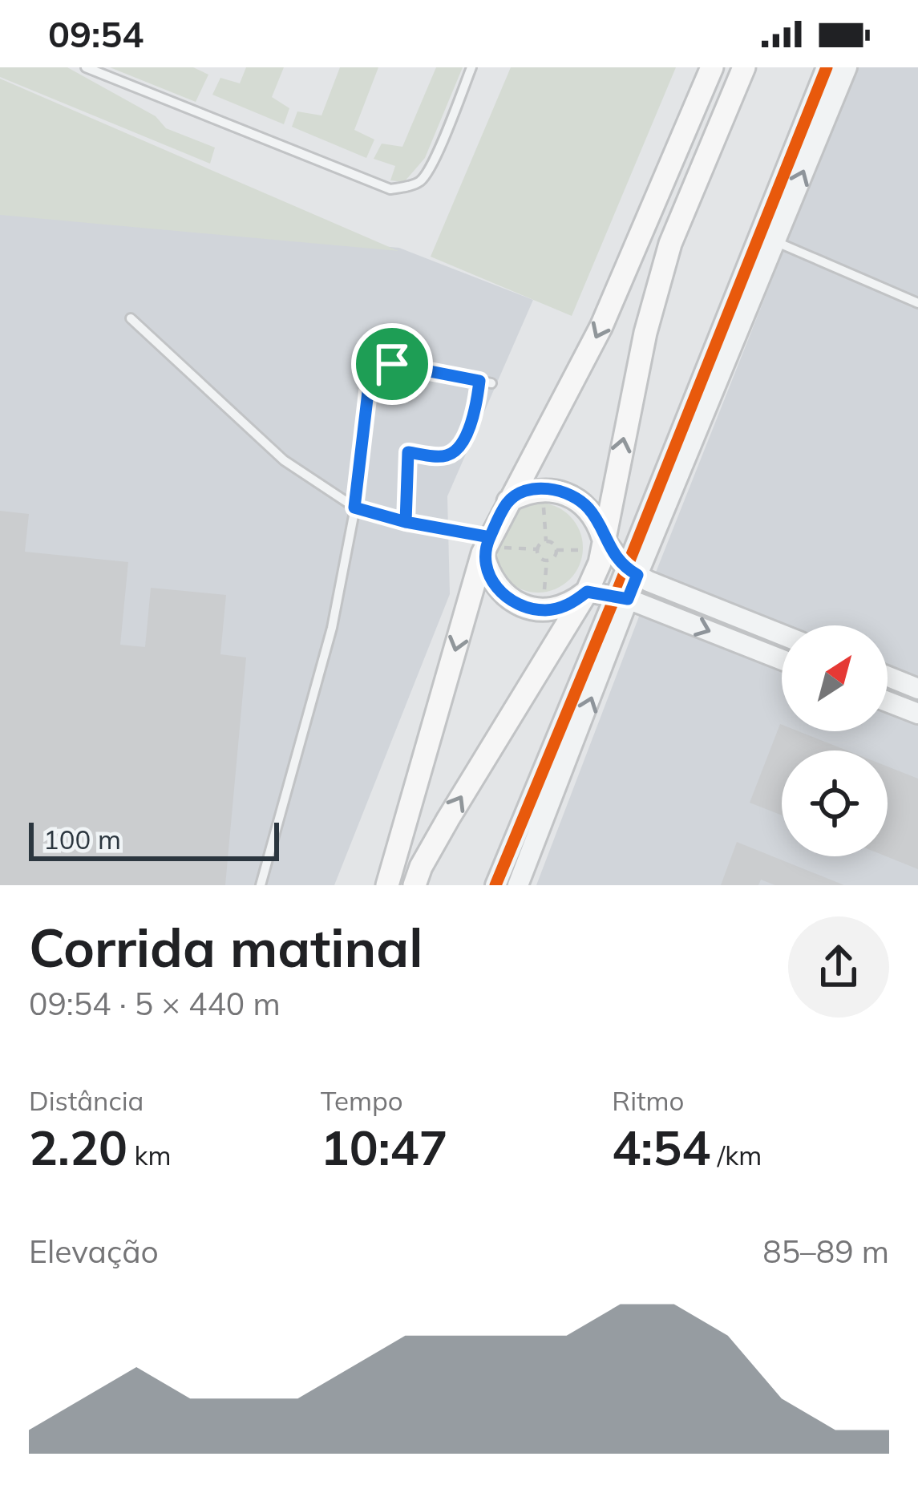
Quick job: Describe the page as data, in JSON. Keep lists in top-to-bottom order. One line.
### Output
{"scale_bar":"100 m","north":"top right","page":{"status":"09:54","scale":"100 m","heading":["Corrida matinal","09:54 · 5 × 440 m"],"stats":[["Distância","2.20 km"],["Tempo","10:47"],["Ritmo","4:54 /km"]],"chart":["Elevação","85–89 m"]}}
